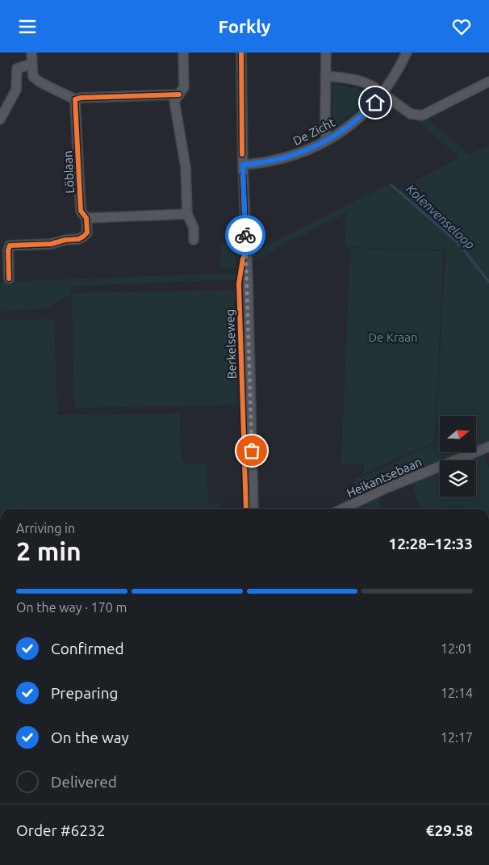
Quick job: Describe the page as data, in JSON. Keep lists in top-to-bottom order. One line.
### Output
{"streets":{"street":["De Zicht","Löblaan","Berkelseweg","Heikantsebaan"]},"crossings":[["De Zicht","Berkelseweg"]],"water":["Kolenvenseloop"],"parks":["De Kraan"],"north":"right","page":{"header":"Forkly","heading":["2 min","Arriving in","12:28–12:33"],"panel":["Order #6232","€29.58"],"bar":"On the way · 170 m","list":[["Confirmed","12:01"],["Preparing","12:14"],["On the way","12:17"],"Delivered"]}}
